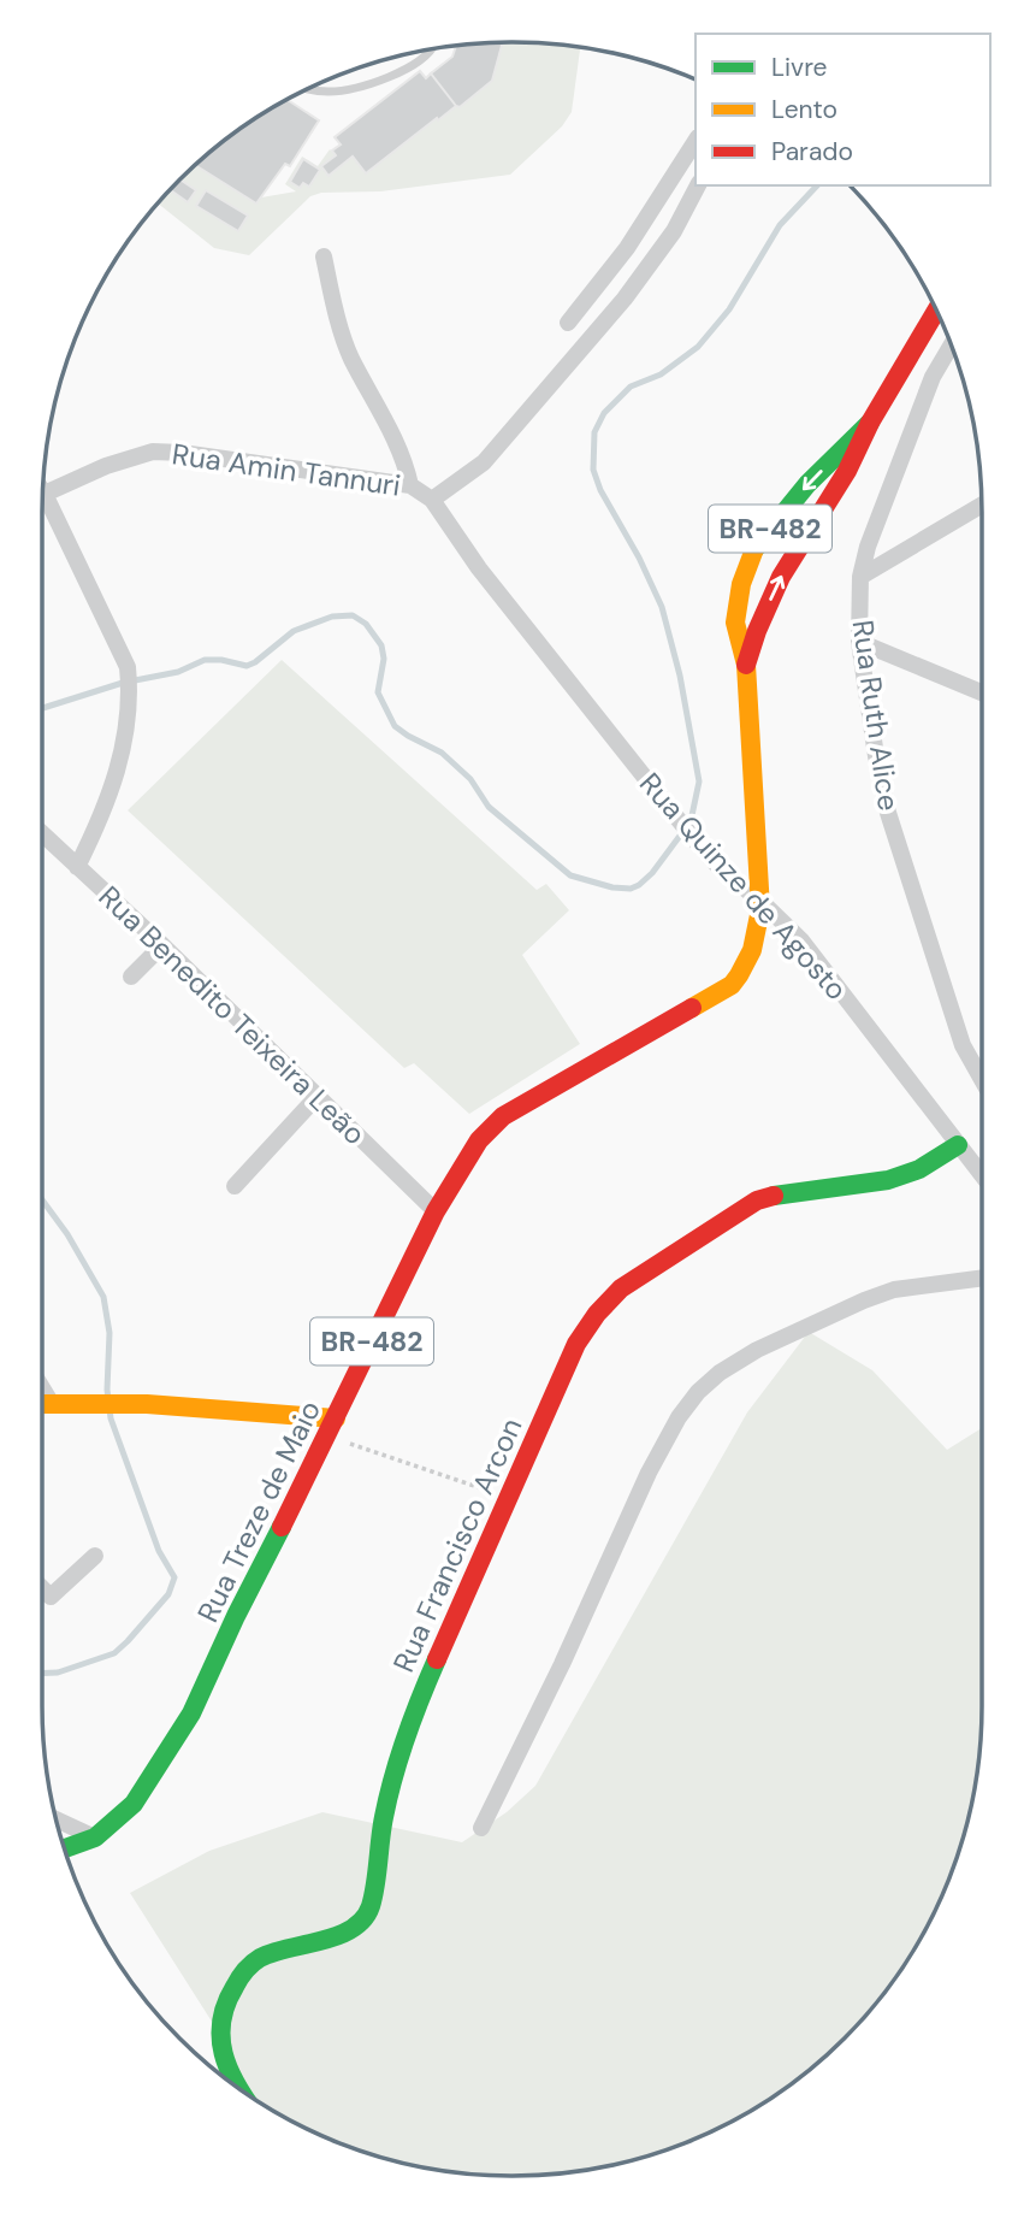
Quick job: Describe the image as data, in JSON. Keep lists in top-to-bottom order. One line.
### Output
{"streets":{"main road":["BR-482","Rua Treze de Maio","Rua Francisco Arcon"],"street":["Rua Amin Tannuri","Rua Ruth Alice","Rua Quinze de Agosto","Rua Benedito Teixeira Leão"]},"crossings":[["Rua Amin Tannuri","Rua Quinze de Agosto"],["BR-482","Rua Quinze de Agosto"],["BR-482","Rua Treze de Maio"],["Rua Quinze de Agosto","Rua Treze de Maio"],["Rua Quinze de Agosto","Rua Francisco Arcon"],["Rua Benedito Teixeira Leão","Rua Treze de Maio"]],"legend":["Livre","Lento","Parado"]}
